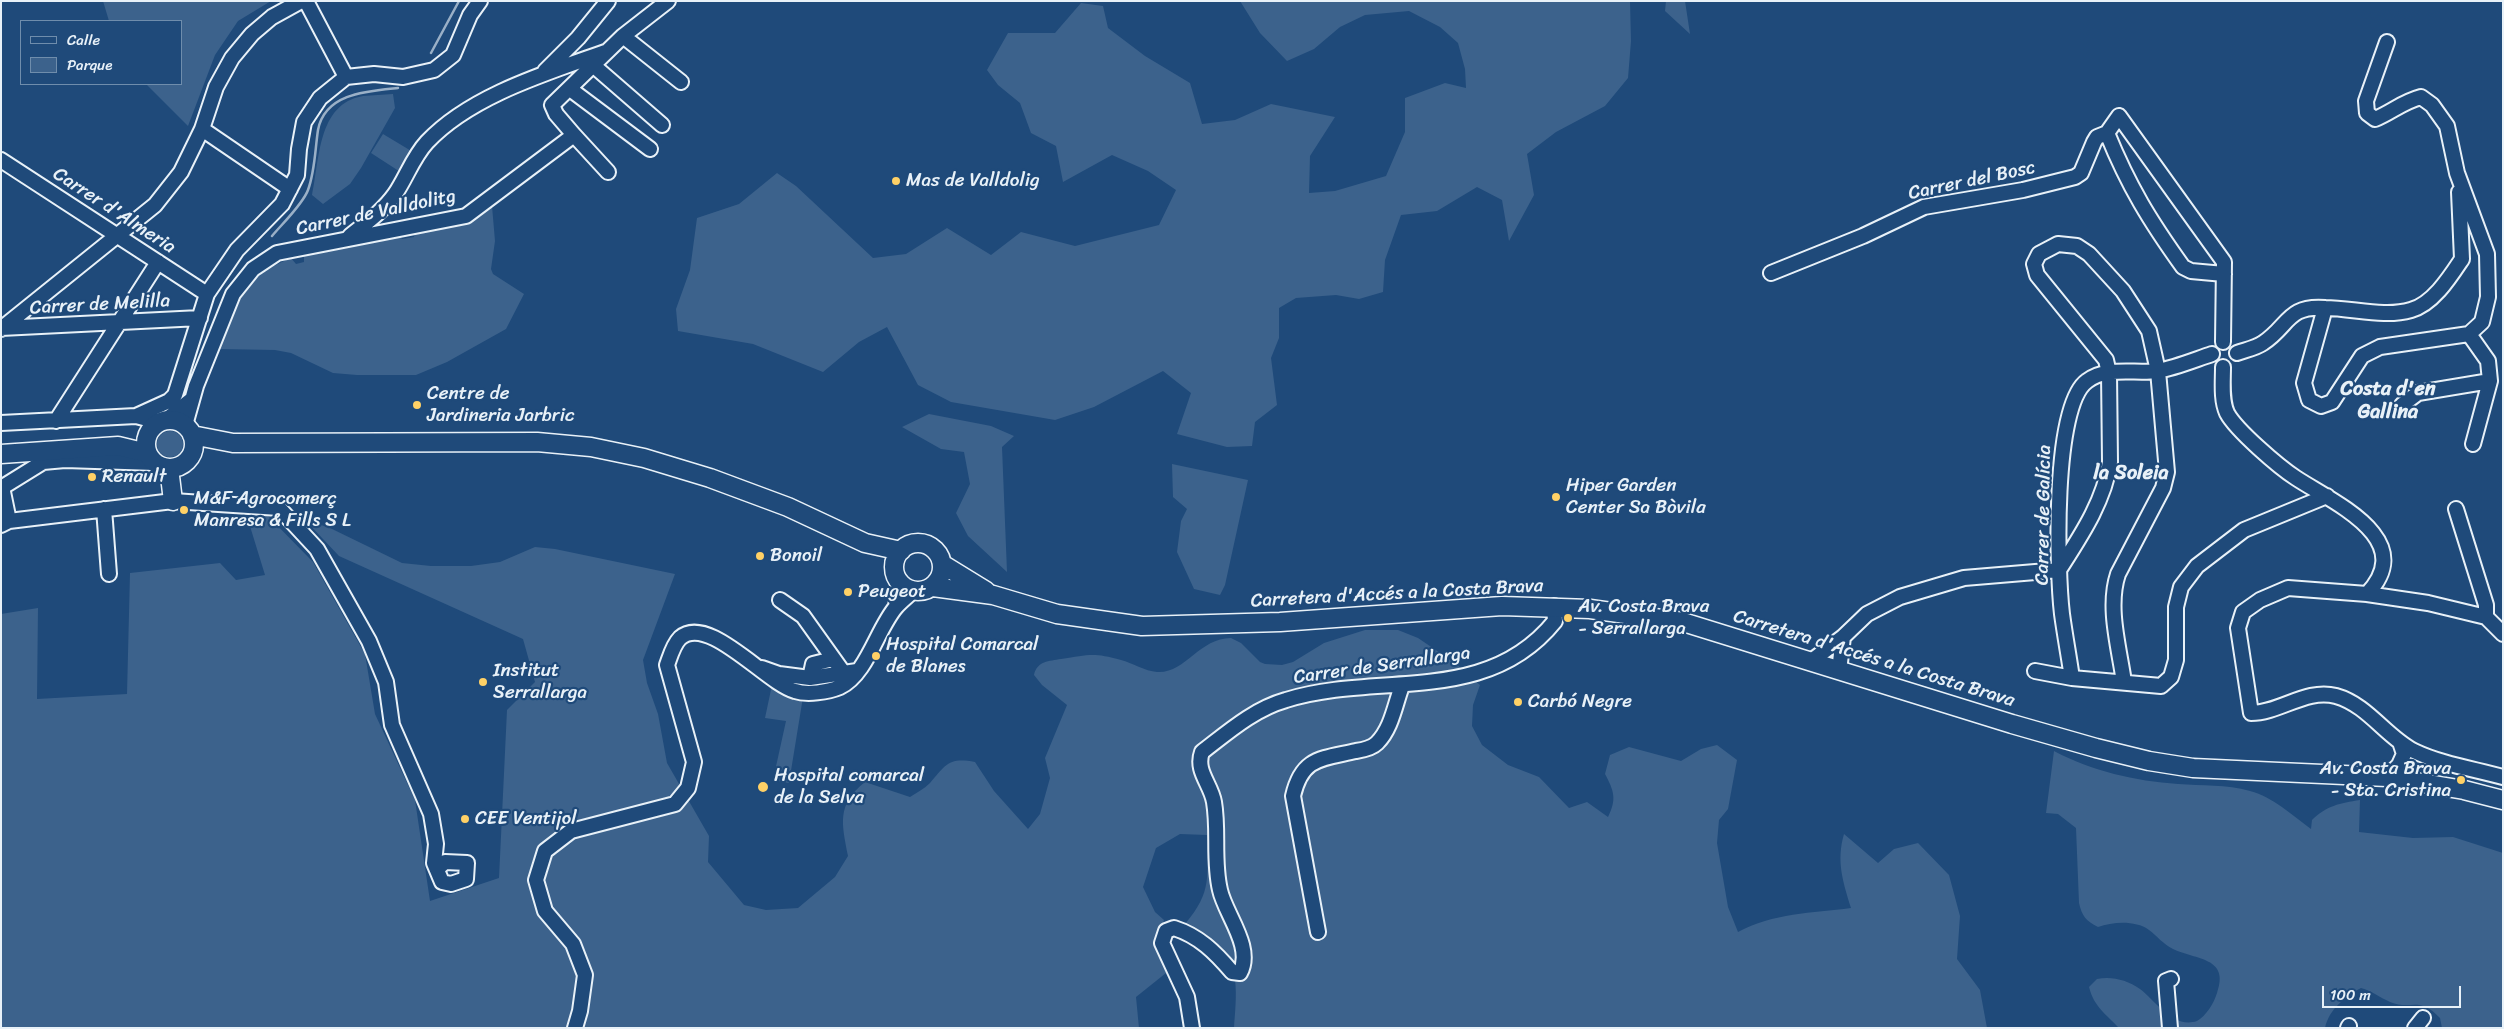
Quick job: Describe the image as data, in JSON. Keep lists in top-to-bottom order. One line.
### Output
{"streets":{"main road":["Carretera d'Accés a la Costa Brava"],"street":["Carrer del Bosc","Carrer d'Almeria","Carrer de Valldolitg","Carrer de Melilla","Carrer de Galícia","Carrer de Serrallarga"]},"crossings":[["Carretera d'Accés a la Costa Brava","Carrer de Serrallarga"]],"districts":["Costa d'en Gallina","la Soleia"],"places":["Mas de Valldolig","Centre de Jardineria Jarbric","Renault","Hiper Garden Center Sa Bòvila","M&F Agrocomerç Manresa & Fills S L","Bonoil","Peugeot","Av. Costa Brava - Serrallarga","Hospital Comarcal de Blanes","Institut Serrallarga","Carbó Negre","Av. Costa Brava - Sta. Cristina","Hospital comarcal de la Selva","CEE Ventijol"],"legend":["Calle","Parque"],"scale_bar":"100 m"}
